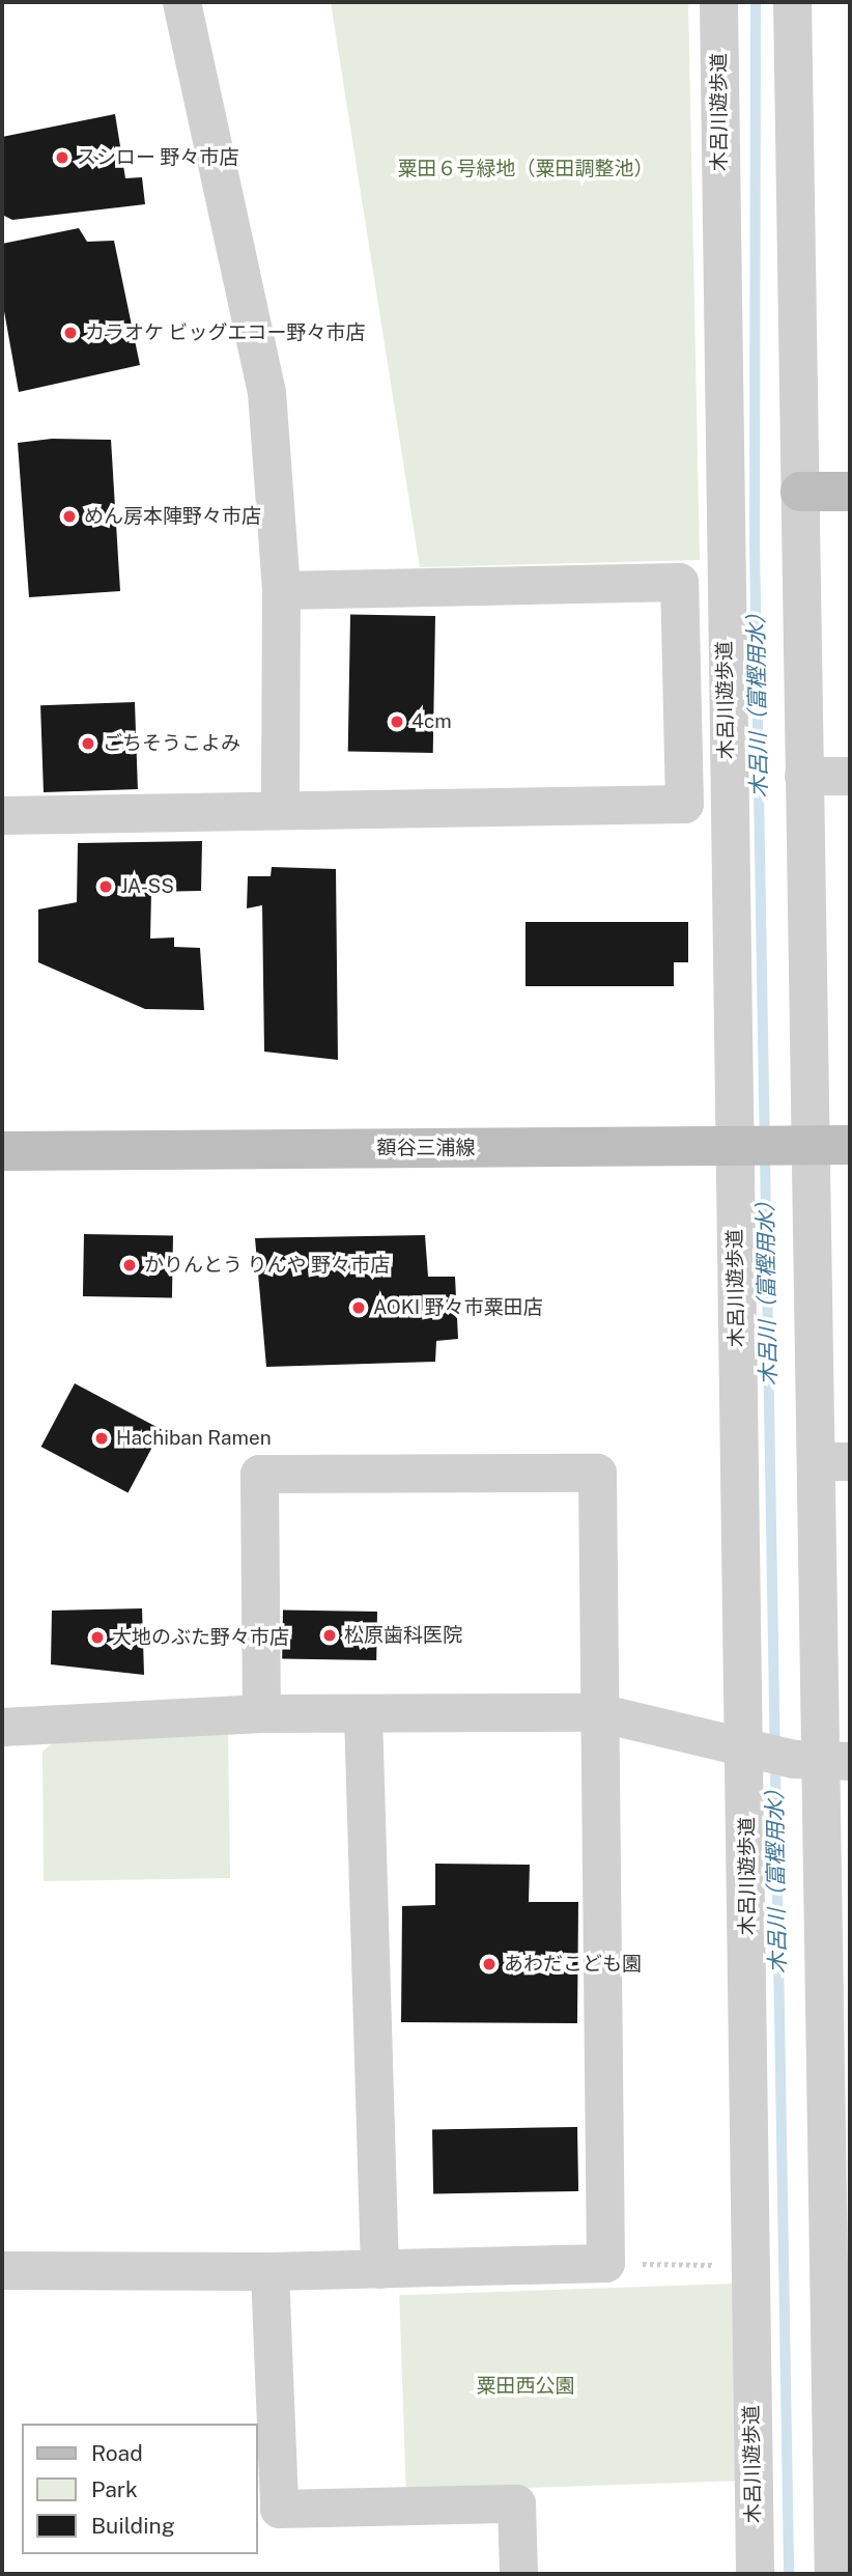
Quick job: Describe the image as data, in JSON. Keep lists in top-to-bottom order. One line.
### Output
{"streets":{"main road":["額谷三浦線"],"street":["木呂川遊歩道"]},"crossings":[["木呂川遊歩道","額谷三浦線"]],"water":["木呂川（富樫用水）"],"parks":["粟田６号緑地（粟田調整池）","粟田西公園"],"places":["スシロー 野々市店","カラオケ ビッグエコー野々市店","めん房本陣野々市店","4cm","ごちそうこよみ","JA-SS","かりんとう りんや 野々市店","AOKI 野々市粟田店","Hachiban Ramen","松原歯科医院","大地のぶた野々市店","あわだこども園"],"legend":["Road","Park","Building"]}
